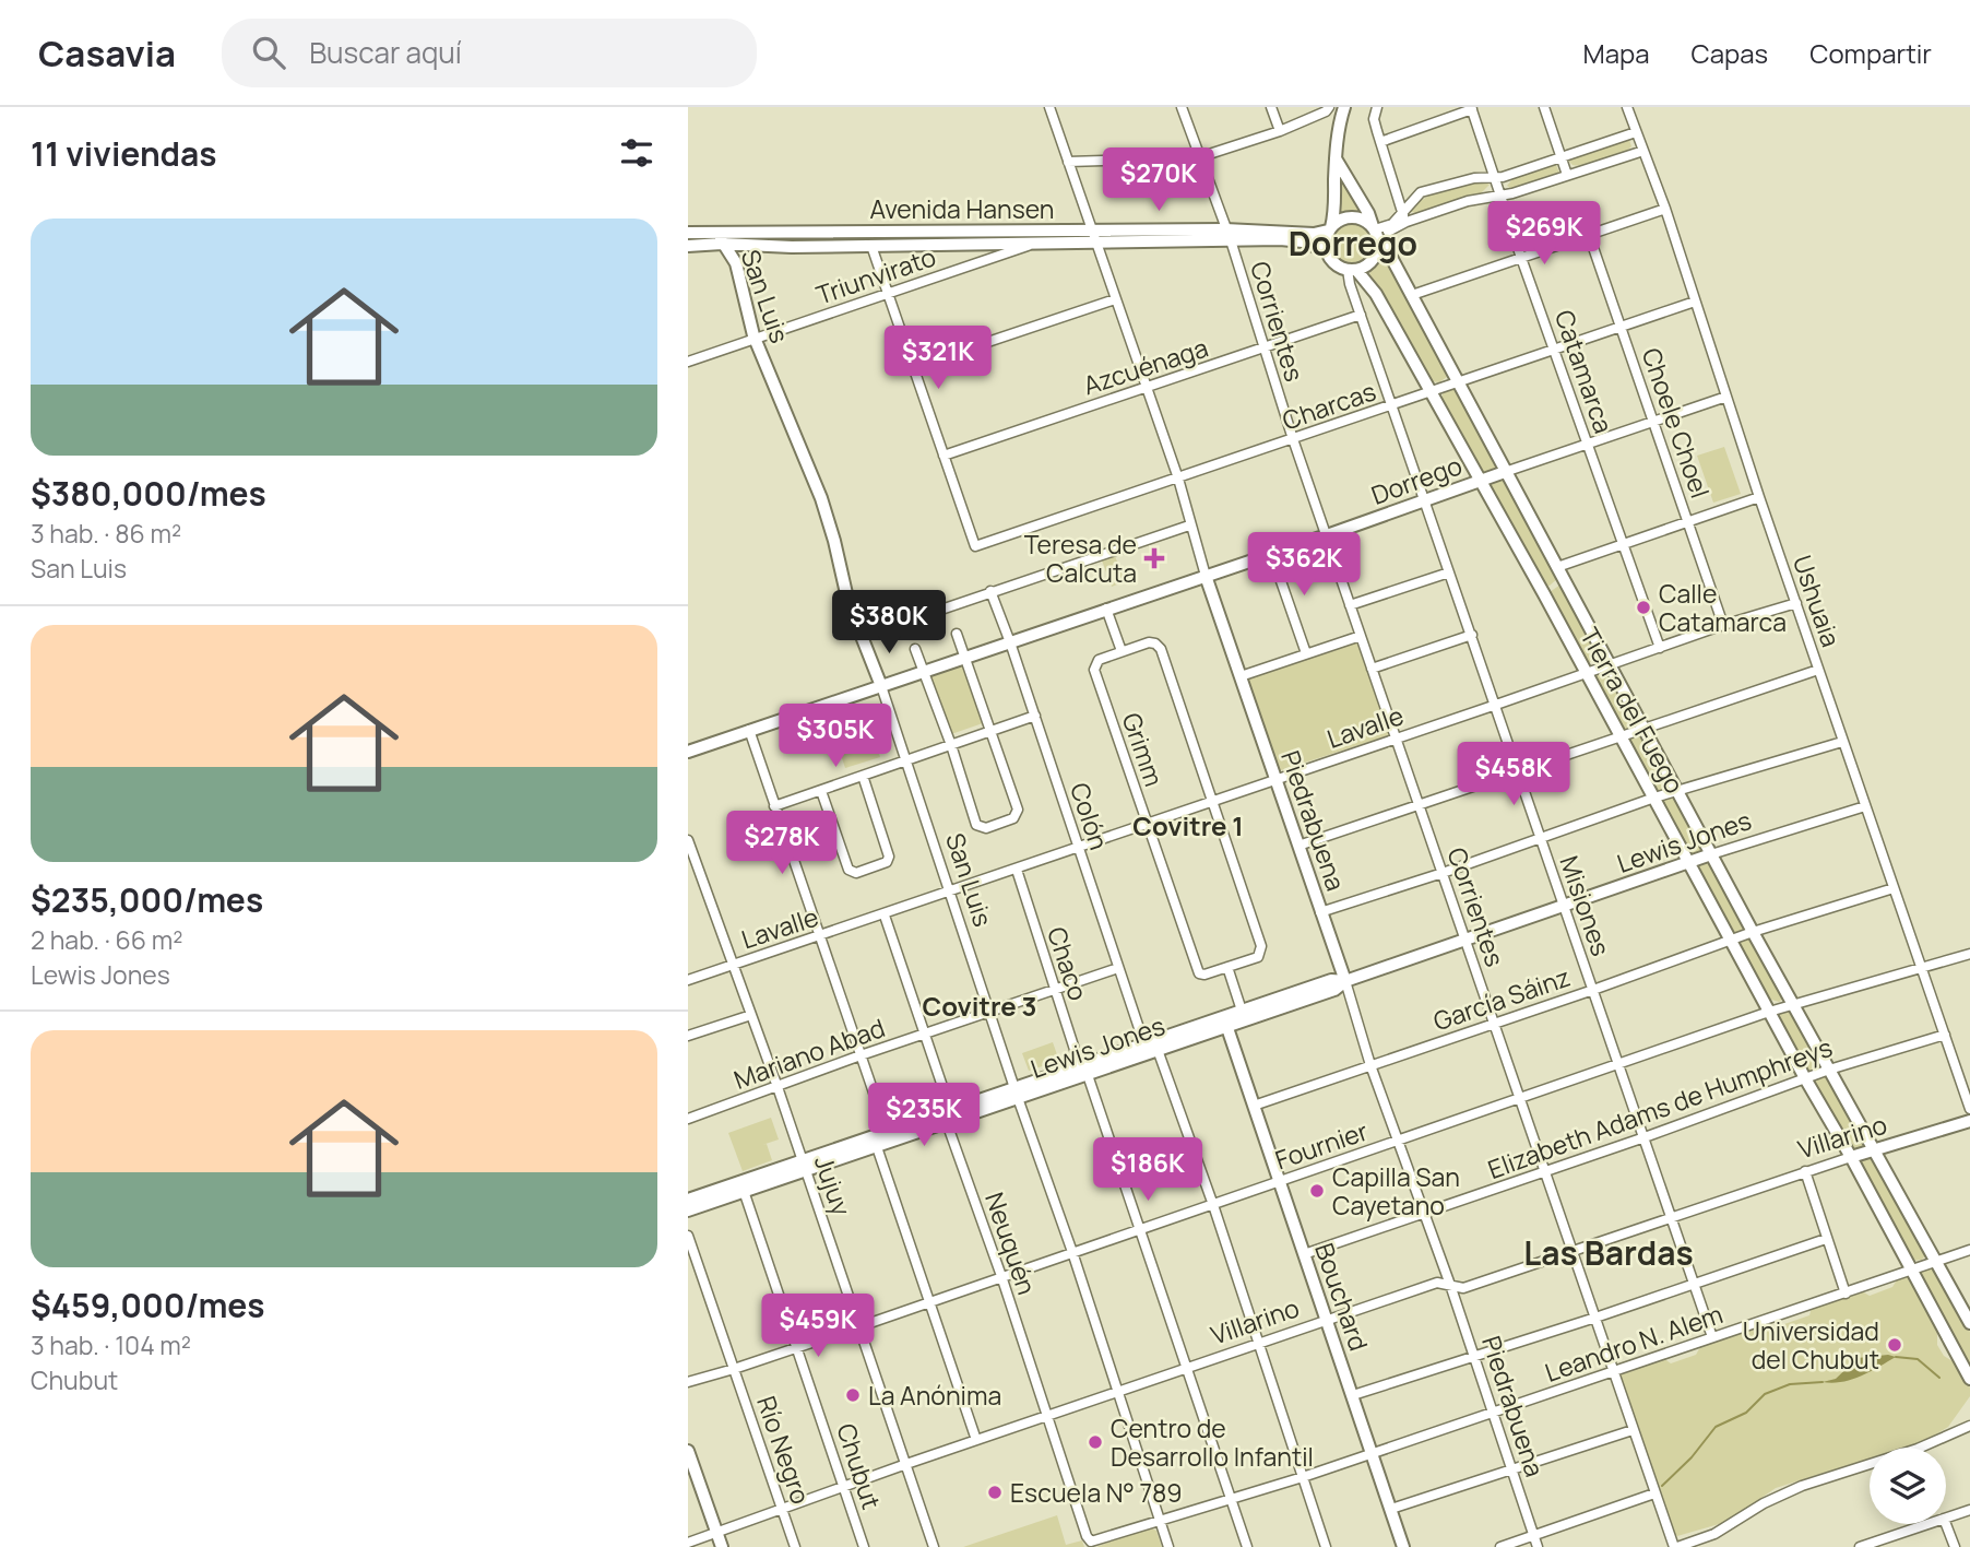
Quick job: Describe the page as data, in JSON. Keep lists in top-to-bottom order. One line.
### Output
{"streets":{"street":["Avenida Hansen","Triunvirato","San Luis","Corrientes","Azcuénaga","Catamarca","Charcas","Choele Choel","Dorrego","Ushuaia","Tierra del Fuego","Lavalle","Grimm","Colón","Piedrabuena","Lewis Jones","Misiones","Chaco","García Sáinz","Mariano Abad","Elizabeth Adams de Humphreys","Villarino","Fournier","Jujuy","Neuquén","Bouchard","Leandro N. Alem","Río Negro","Chubut"]},"crossings":[["Avenida Hansen","Triunvirato"],["Avenida Hansen","San Luis"],["Avenida Hansen","Corrientes"],["Avenida Hansen","Tierra del Fuego"],["Avenida Hansen","Piedrabuena"],["Avenida Hansen","Misiones"],["Triunvirato","San Luis"],["San Luis","Dorrego"],["San Luis","Lavalle"],["San Luis","Lewis Jones"],["San Luis","Mariano Abad"],["San Luis","Villarino"],["San Luis","Fournier"],["San Luis","Leandro N. Alem"],["Corrientes","Azcuénaga"],["Corrientes","Charcas"],["Corrientes","Dorrego"],["Corrientes","Lavalle"],["Corrientes","Lewis Jones"],["Corrientes","García Sáinz"],["Corrientes","Elizabeth Adams de Humphreys"],["Corrientes","Villarino"],["Corrientes","Fournier"],["Corrientes","Leandro N. Alem"],["Azcuénaga","Charcas"],["Azcuénaga","Piedrabuena"],["Azcuénaga","Misiones"],["Catamarca","Charcas"],["Catamarca","Dorrego"],["Catamarca","Lavalle"],["Charcas","Choele Choel"],["Charcas","Ushuaia"],["Charcas","Tierra del Fuego"],["Charcas","Piedrabuena"],["Charcas","Misiones"],["Choele Choel","Dorrego"],["Choele Choel","Lavalle"],["Dorrego","Ushuaia"],["Dorrego","Tierra del Fuego"],["Dorrego","Colón"],["Dorrego","Piedrabuena"],["Dorrego","Misiones"],["Ushuaia","Lavalle"],["Ushuaia","Lewis Jones"],["Ushuaia","García Sáinz"],["Ushuaia","Elizabeth Adams de Humphreys"],["Ushuaia","Fournier"],["Tierra del Fuego","Lavalle"],["Tierra del Fuego","Lewis Jones"],["Tierra del Fuego","Misiones"],["Tierra del Fuego","García Sáinz"],["Tierra del Fuego","Elizabeth Adams de Humphreys"],["Tierra del Fuego","Villarino"],["Tierra del Fuego","Fournier"],["Tierra del Fuego","Leandro N. Alem"],["Lavalle","Grimm"],["Lavalle","Colón"],["Lavalle","Piedrabuena"],["Lavalle","Misiones"],["Lavalle","Chaco"],["Lavalle","Jujuy"],["Colón","Lewis Jones"],["Colón","Mariano Abad"],["Colón","Villarino"],["Colón","Fournier"],["Colón","Leandro N. Alem"],["Piedrabuena","Lewis Jones"],["Piedrabuena","García Sáinz"],["Piedrabuena","Elizabeth Adams de Humphreys"],["Piedrabuena","Villarino"],["Piedrabuena","Fournier"],["Piedrabuena","Leandro N. Alem"],["Lewis Jones","Misiones"],["Lewis Jones","Chaco"],["Lewis Jones","Jujuy"],["Lewis Jones","Neuquén"],["Lewis Jones","Bouchard"],["Lewis Jones","Chubut"],["Misiones","García Sáinz"],["Misiones","Elizabeth Adams de Humphreys"],["Misiones","Villarino"],["Misiones","Fournier"],["Misiones","Leandro N. Alem"],["Chaco","Mariano Abad"],["Chaco","Villarino"],["Chaco","Fournier"],["Chaco","Leandro N. Alem"],["García Sáinz","Bouchard"],["Mariano Abad","Jujuy"],["Elizabeth Adams de Humphreys","Bouchard"],["Villarino","Jujuy"],["Villarino","Neuquén"],["Villarino","Bouchard"],["Villarino","Río Negro"],["Villarino","Chubut"],["Fournier","Jujuy"],["Fournier","Neuquén"],["Fournier","Bouchard"],["Fournier","Río Negro"],["Fournier","Chubut"],["Neuquén","Leandro N. Alem"],["Bouchard","Leandro N. Alem"]],"districts":["Dorrego","Covitre 1","Covitre 3","Las Bardas"],"places":{"health":["Teresa de Calcuta"],"other":["Calle Catamarca","Capilla San Cayetano","Universidad del Chubut","La Anónima","Centro de Desarrollo Infantil","Escuela N° 789"]},"page":{"header":"Casavia","search":"Buscar aquí","nav":["Mapa","Capas","Compartir"],"heading":"11 viviendas","price":["$270K","$269K","$321K","$362K","$380K","$305K","$458K","$278K","$235K","$186K","$459K"],"list":[{"name":"$380,000/mes","note":"3 hab. · 86 m² · San Luis"},{"name":"$235,000/mes","note":"2 hab. · 66 m² · Lewis Jones"},{"name":"$459,000/mes","note":"3 hab. · 104 m² · Chubut"}]}}
